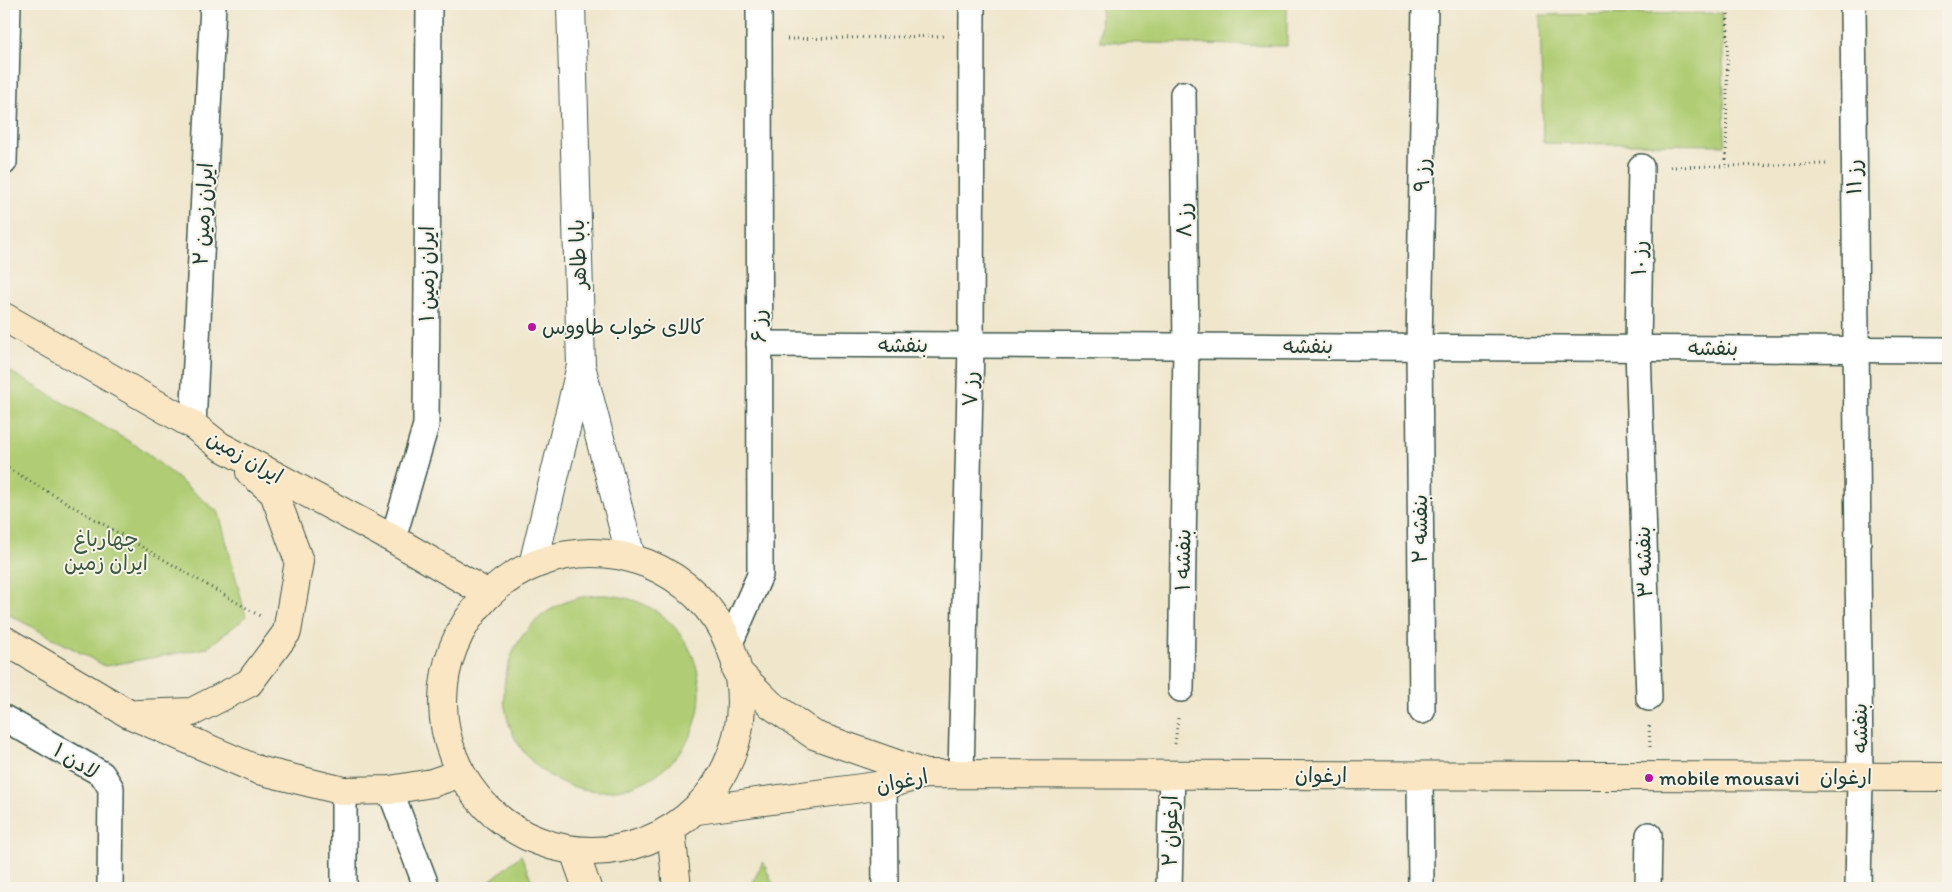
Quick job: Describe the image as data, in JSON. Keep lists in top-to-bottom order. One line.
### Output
{"streets":{"main road":["ایران زمین","ارغوان"],"street":["رز ۹","رز ۱۱","ایران زمین ۲","رز ۸","بابا طاهر","رز ۱۰","ایران زمین ۱","رز ۶","بنفشه","رز ۷","بنفشه ۲","بنفشه ۱","بنفشه ۳","لادن ۱","ارغوان ۲"]},"crossings":[["رز ۹","بنفشه"],["رز ۹","بنفشه ۲"],["رز ۱۱","بنفشه"],["ایران زمین ۲","ایران زمین"],["رز ۸","بنفشه"],["رز ۸","بنفشه ۱"],["رز ۱۰","بنفشه"],["رز ۱۰","بنفشه ۳"],["ایران زمین ۱","ایران زمین"],["رز ۶","بنفشه"],["بنفشه","رز ۷"],["بنفشه","بنفشه ۲"],["بنفشه","بنفشه ۱"],["بنفشه","بنفشه ۳"],["بنفشه","ارغوان"],["رز ۷","ارغوان"],["ارغوان","ارغوان ۲"]],"parks":["چهارباغ ایران زمین"],"places":["کالای خواب طاووس","mobile mousavi"]}
